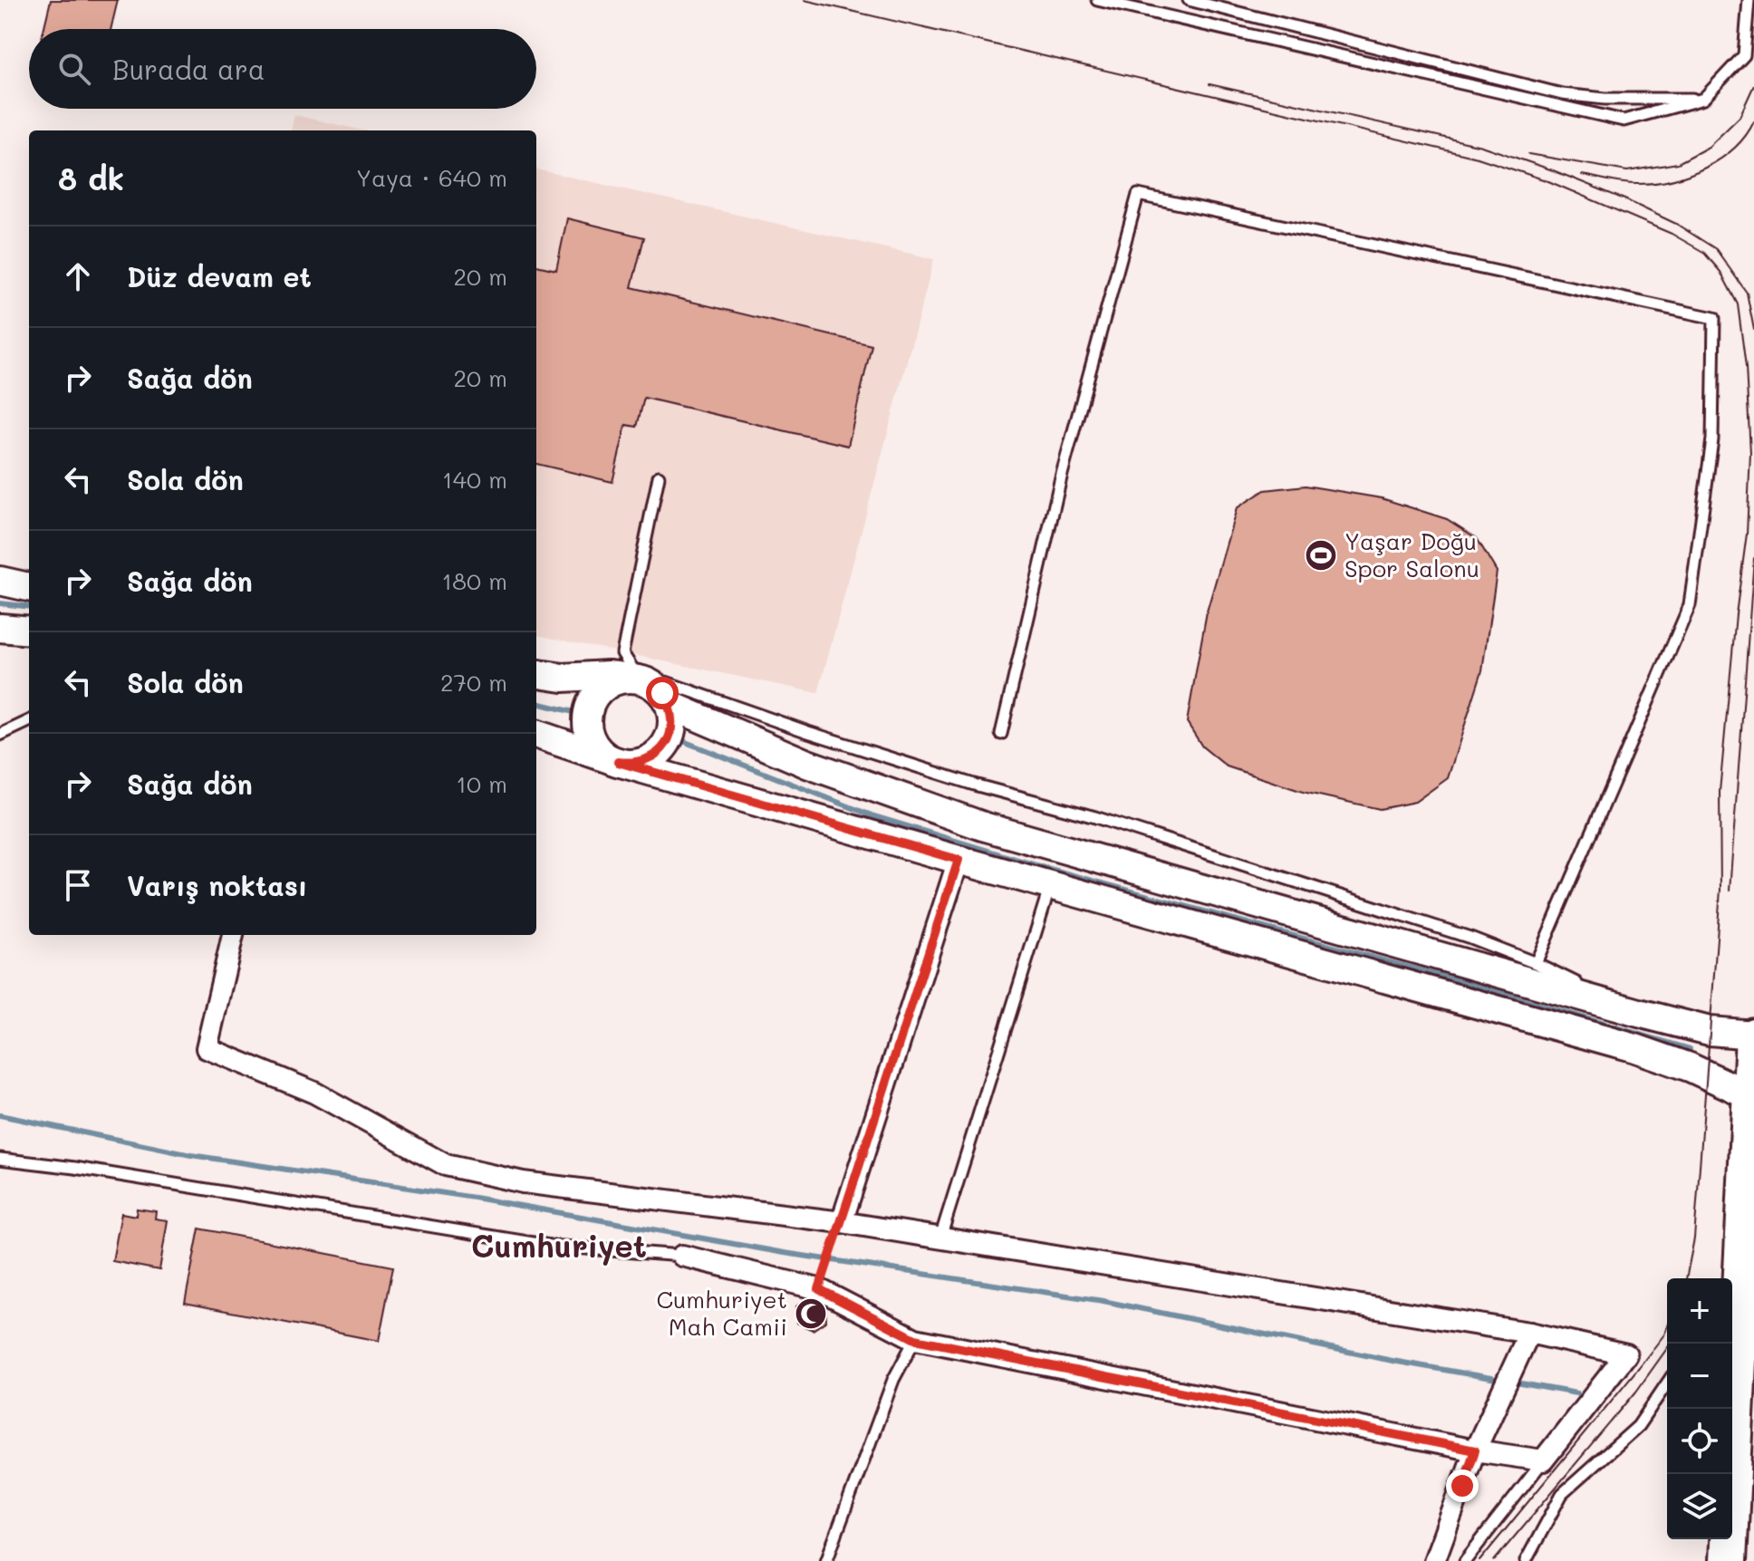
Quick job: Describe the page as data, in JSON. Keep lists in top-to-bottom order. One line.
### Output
{"districts":["Cumhuriyet"],"places":{"sports":["Yaşar Doğu Spor Salonu"],"mosque":["Cumhuriyet Mah Camii"]},"page":{"search":"Burada ara","heading":["8 dk","Yaya · 640 m"],"list":[["Düz devam et","20 m"],["Sağa dön","20 m"],["Sola dön","140 m"],["Sağa dön","180 m"],["Sola dön","270 m"],["Sağa dön","10 m"],"Varış noktası"],"map_buttons":["+","−"]}}
